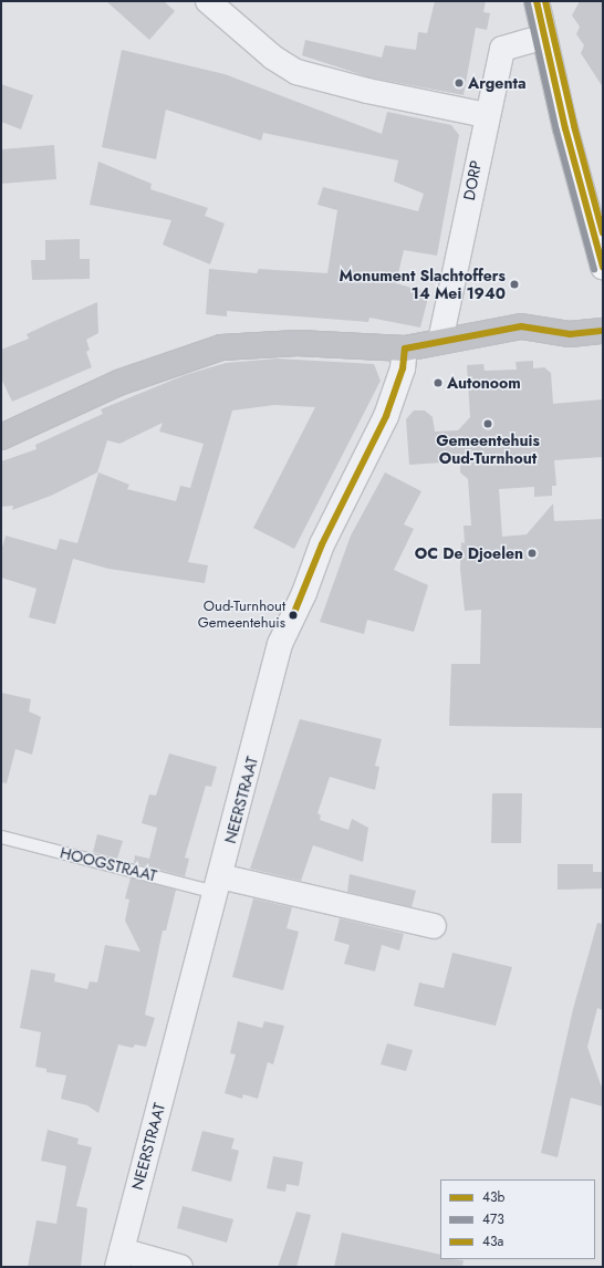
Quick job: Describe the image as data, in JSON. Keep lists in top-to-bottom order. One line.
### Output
{"streets":{"street":["DORP","NEERSTRAAT","HOOGSTRAAT"]},"crossings":[["NEERSTRAAT","HOOGSTRAAT"]],"places":["Argenta","Monument Slachtoffers 14 Mei 1940","Autonoom","Gemeentehuis Oud-Turnhout","OC De Djoelen","Oud-Turnhout Gemeentehuis"],"lines":["transit line 43b","transit line 43a","transit line 473"],"legend":["43b","473","43a"]}
